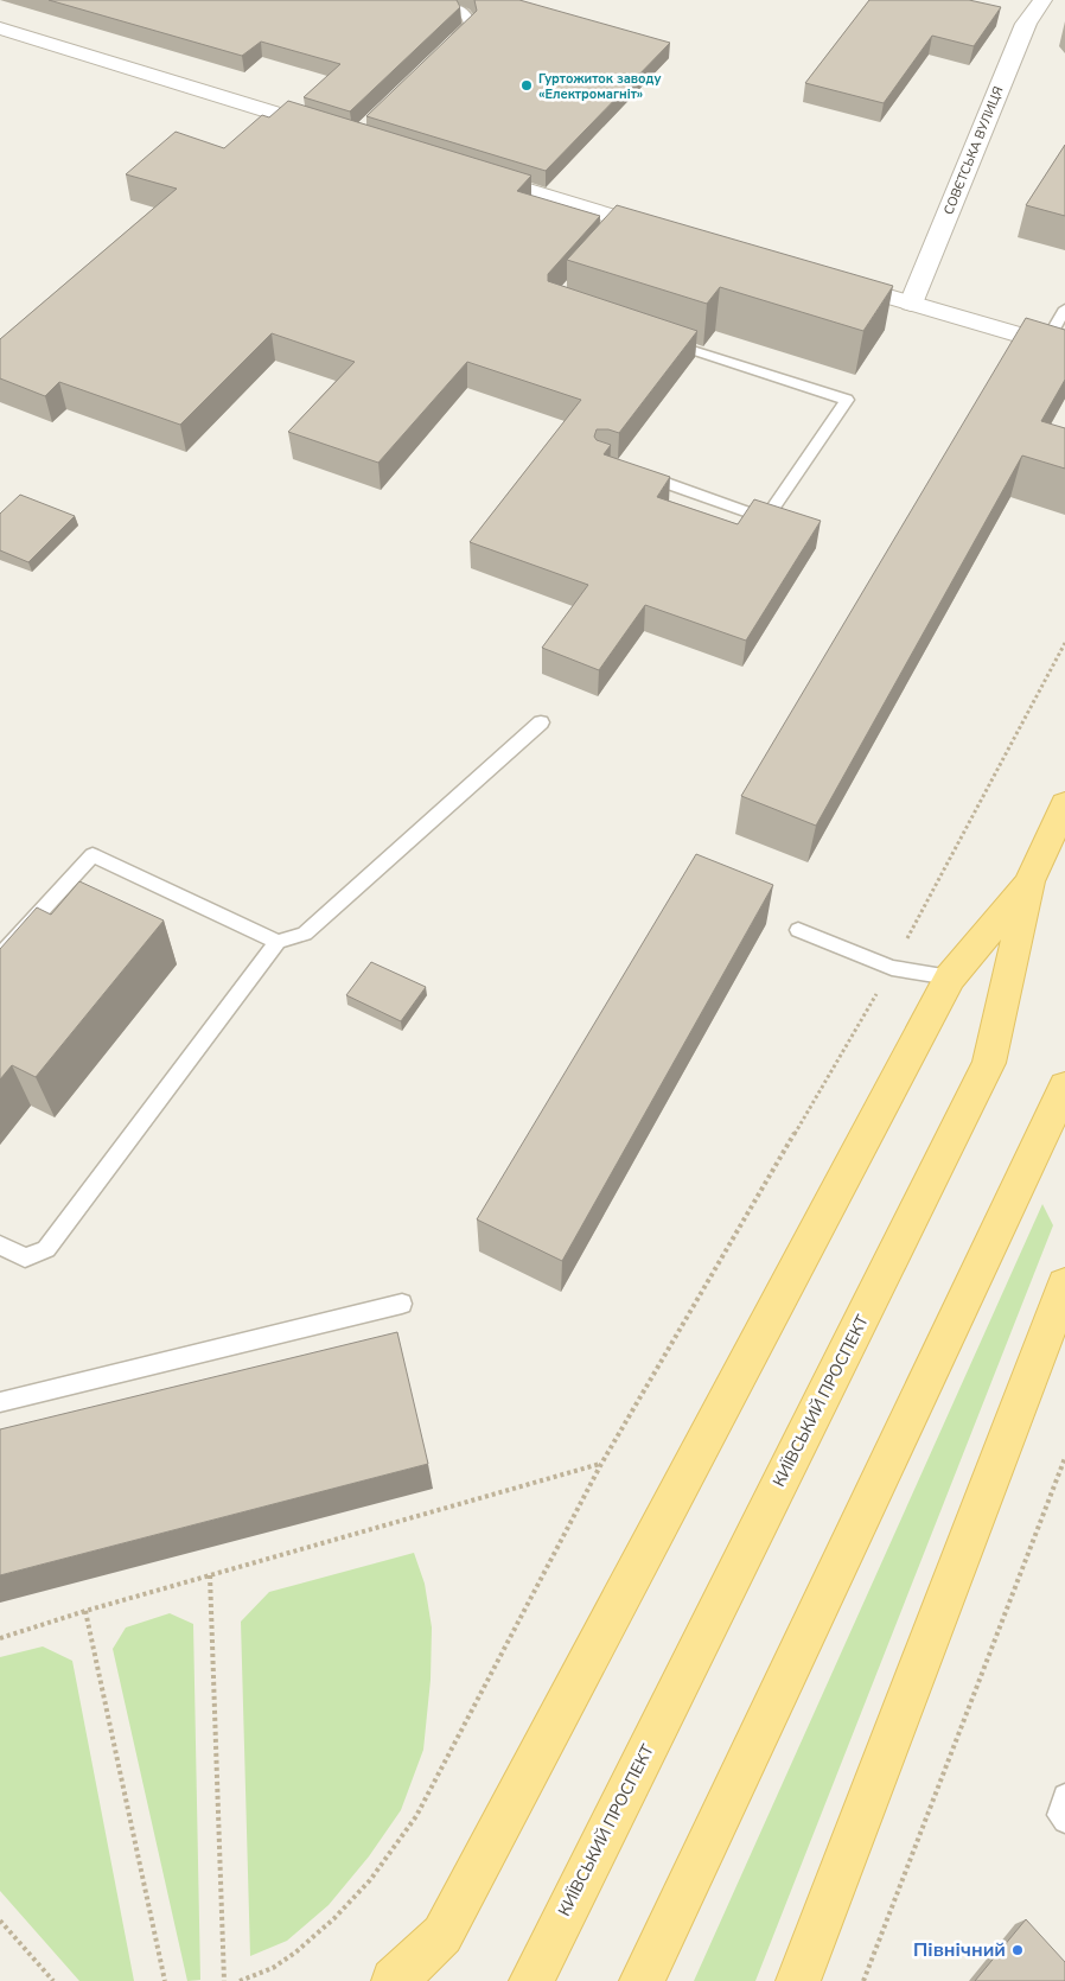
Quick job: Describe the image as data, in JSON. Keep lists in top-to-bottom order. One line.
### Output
{"streets":{"main road":["КИЇВСЬКИЙ ПРОСПЕКТ"],"street":["СОВЄТСЬКА ВУЛИЦЯ"]},"places":["Гуртожиток заводу «Електромагніт»","Північний"]}
